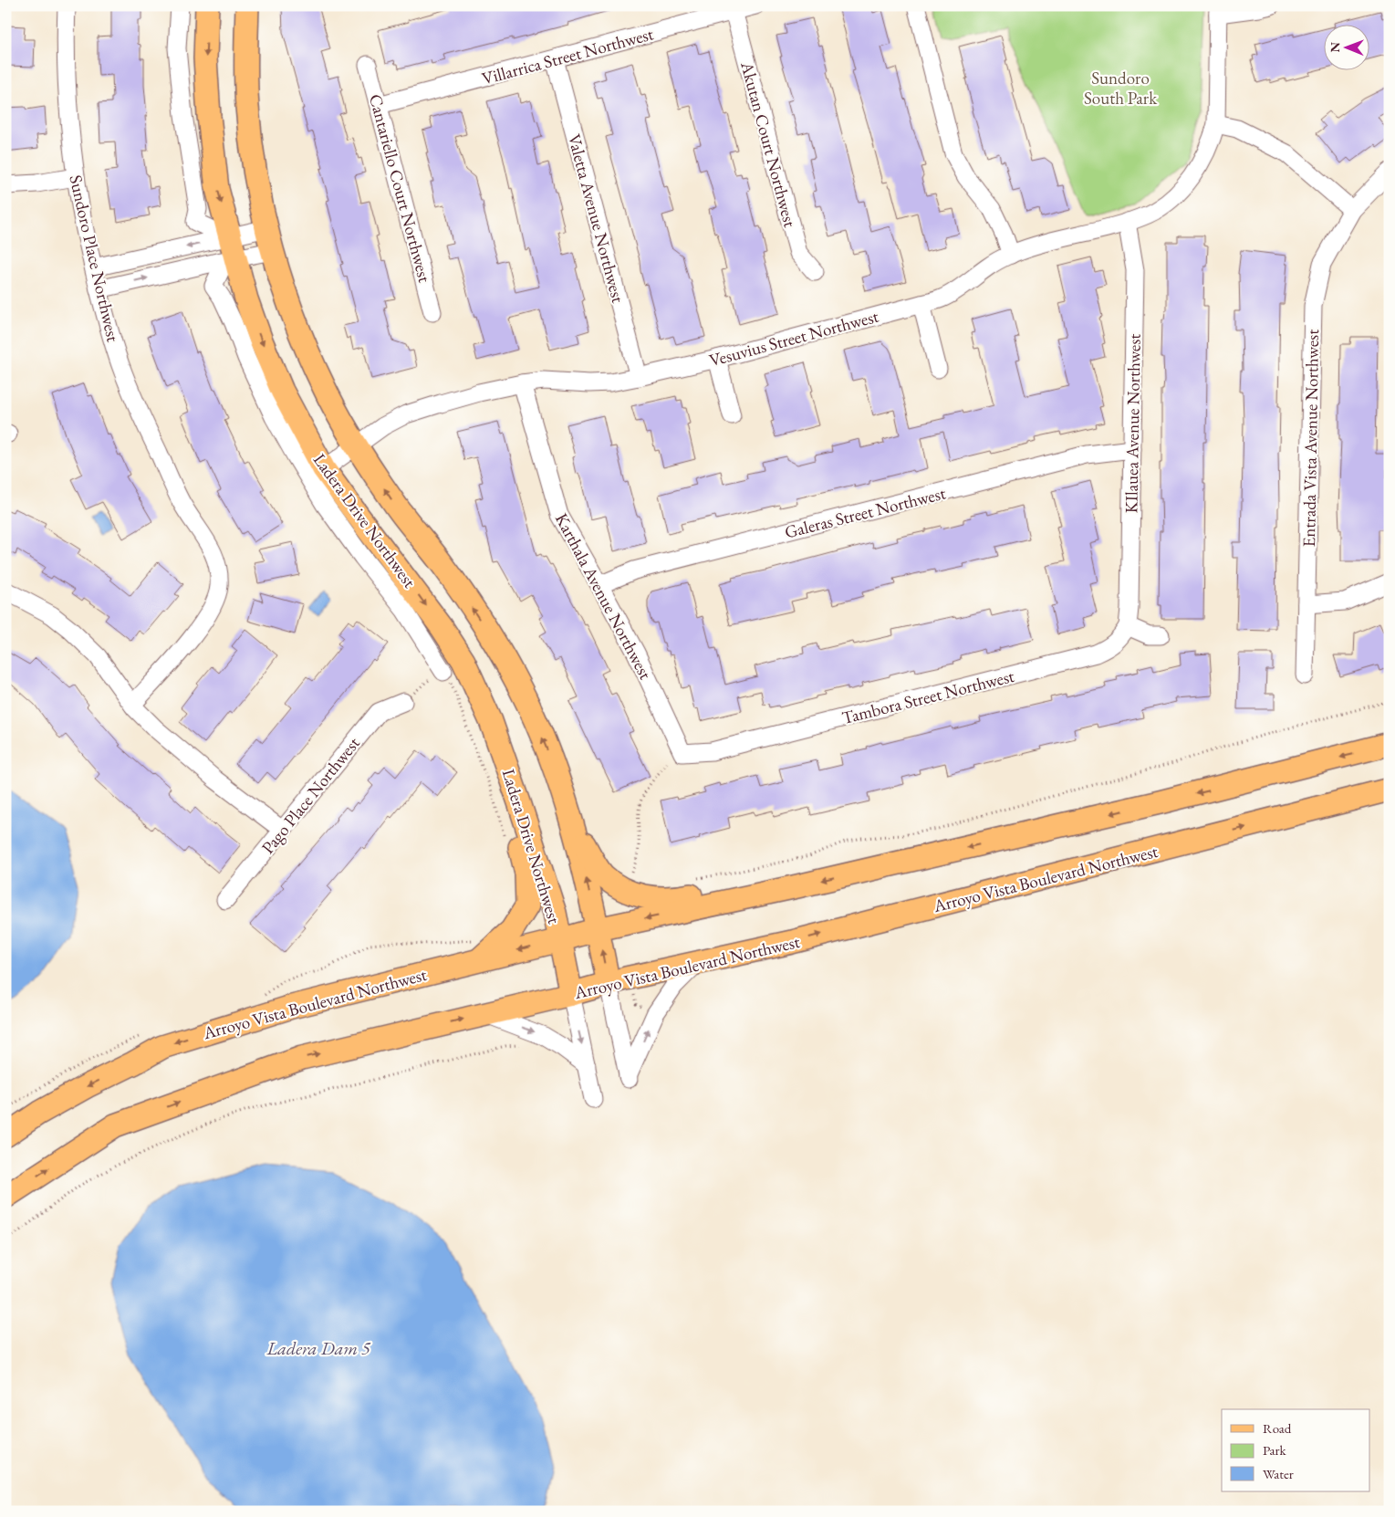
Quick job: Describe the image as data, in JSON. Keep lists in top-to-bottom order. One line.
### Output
{"streets":{"main road":["Ladera Drive Northwest","Arroyo Vista Boulevard Northwest"],"street":["Villarrica Street Northwest","Akutan Court Northwest","Cantariello Court Northwest","Valetta Avenue Northwest","Sundoro Place Northwest","Vesuvius Street Northwest","KIlauea Avenue Northwest","Entrada Vista Avenue Northwest","Galeras Street Northwest","Karthala Avenue Northwest","Tambora Street Northwest","Pago Place Northwest"]},"crossings":[["Villarrica Street Northwest","Akutan Court Northwest"],["Villarrica Street Northwest","Cantariello Court Northwest"],["Villarrica Street Northwest","Valetta Avenue Northwest"],["Valetta Avenue Northwest","Vesuvius Street Northwest"],["Vesuvius Street Northwest","KIlauea Avenue Northwest"],["Vesuvius Street Northwest","Ladera Drive Northwest"],["Vesuvius Street Northwest","Karthala Avenue Northwest"],["KIlauea Avenue Northwest","Galeras Street Northwest"],["KIlauea Avenue Northwest","Tambora Street Northwest"],["Galeras Street Northwest","Karthala Avenue Northwest"],["Ladera Drive Northwest","Arroyo Vista Boulevard Northwest"],["Karthala Avenue Northwest","Tambora Street Northwest"]],"water":["Ladera Dam 5"],"parks":["Sundoro South Park"],"legend":["Road","Park","Water"],"north":"left"}
